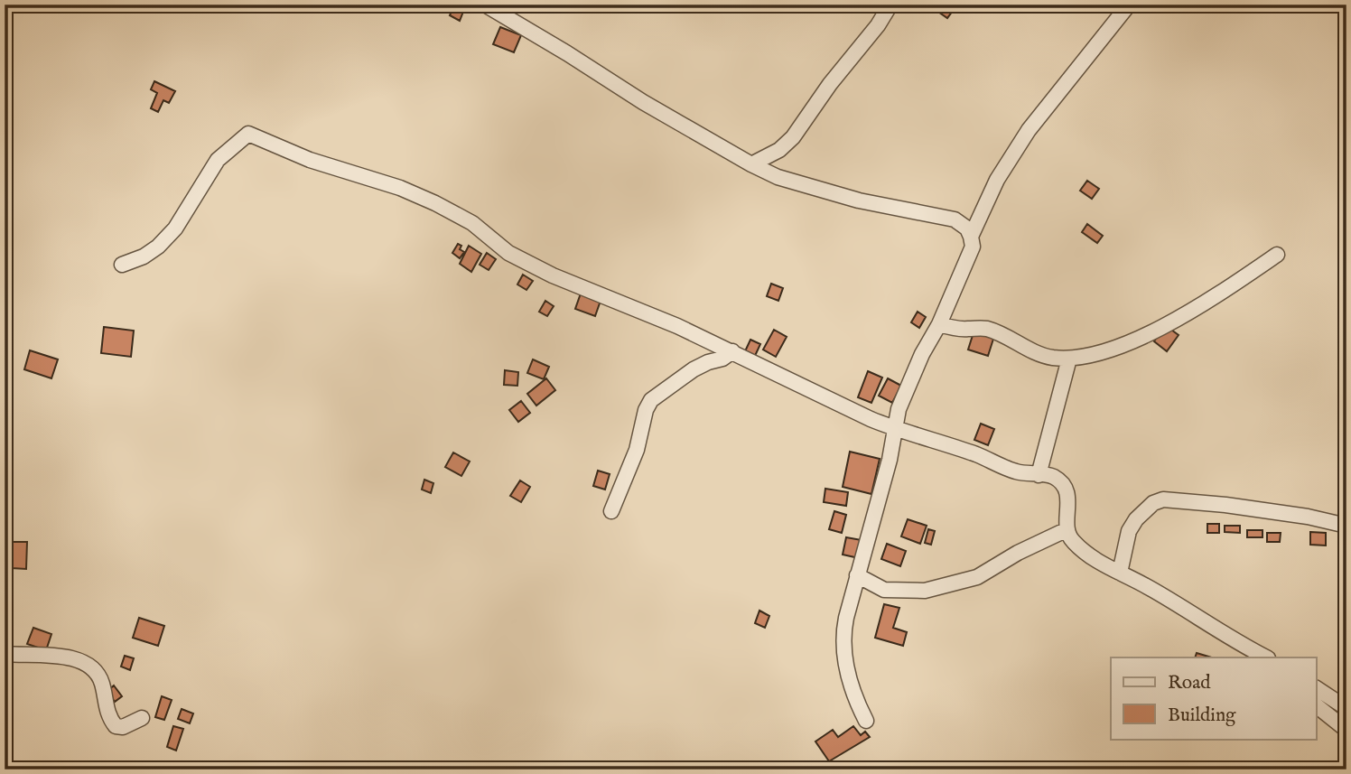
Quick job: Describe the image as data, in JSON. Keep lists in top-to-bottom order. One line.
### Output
{"legend":["Road","Building"]}
